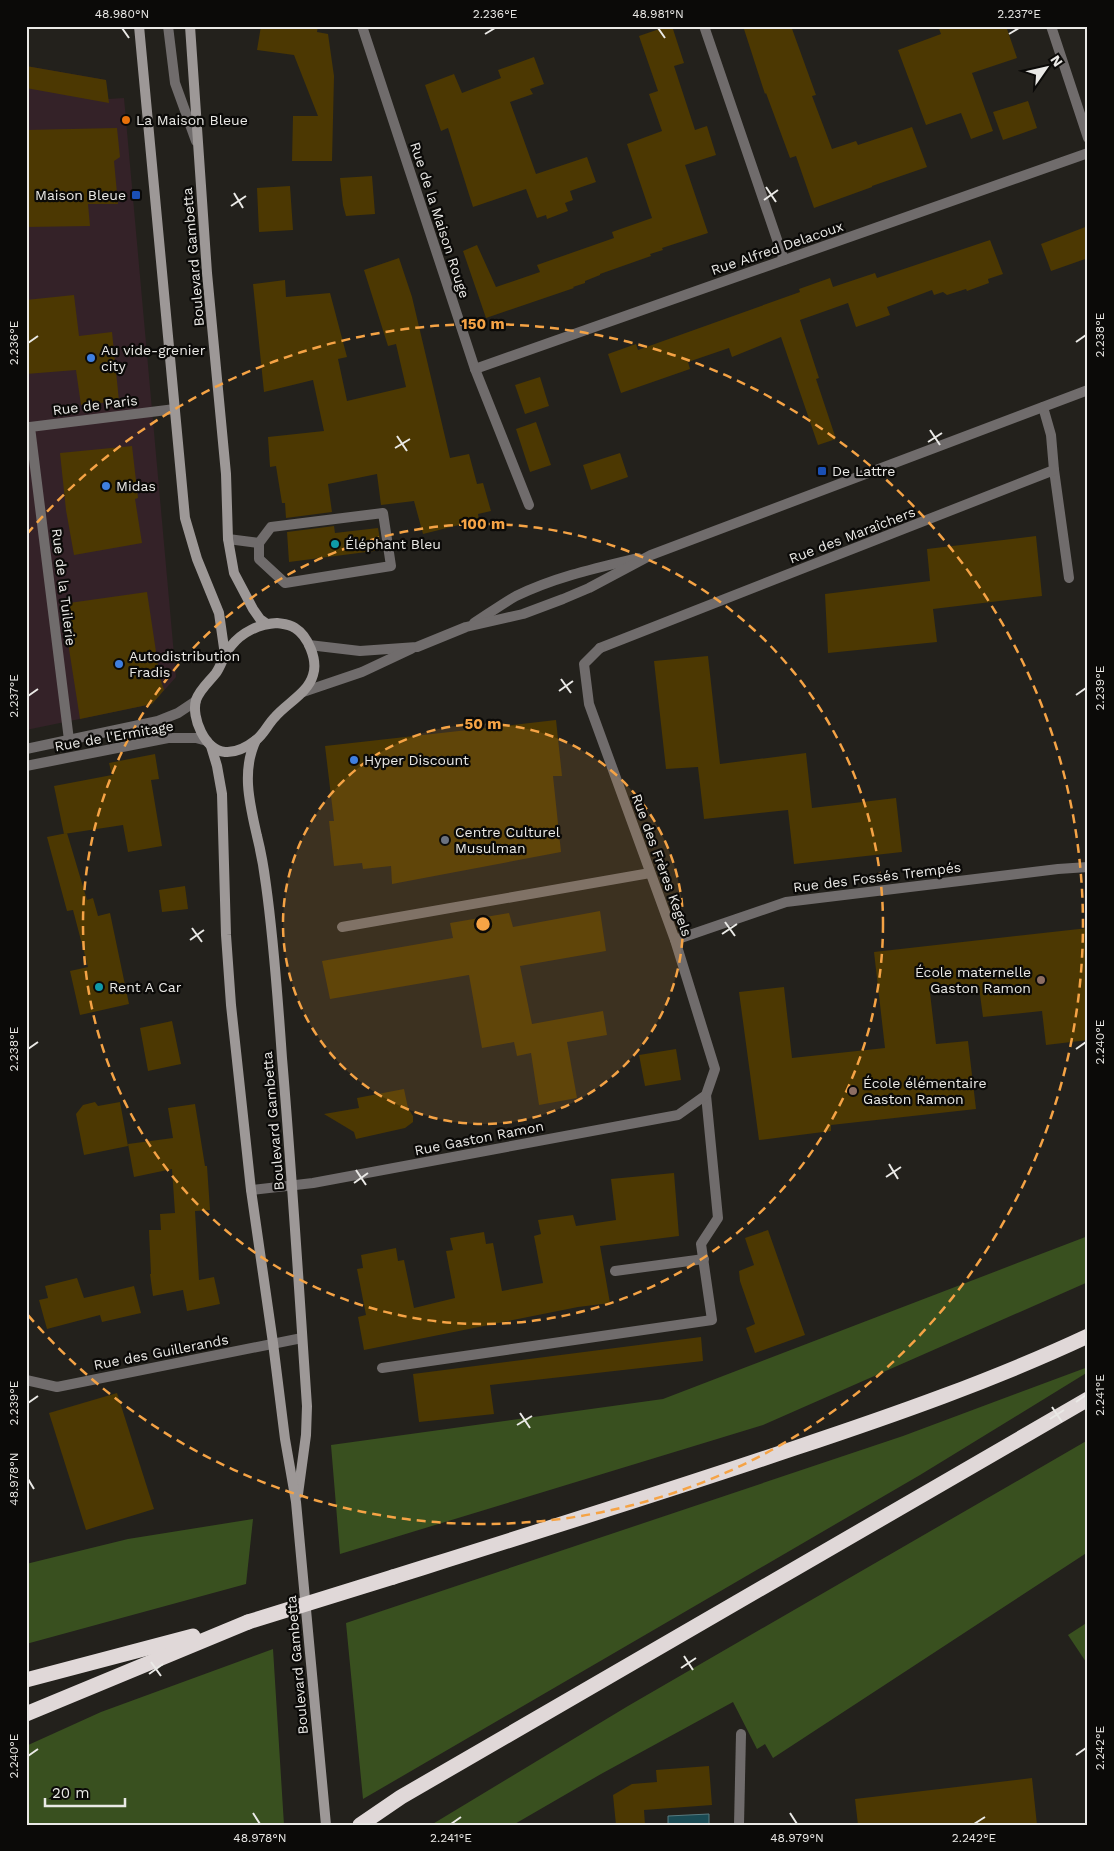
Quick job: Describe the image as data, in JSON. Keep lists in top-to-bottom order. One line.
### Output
{"streets":{"main road":["Boulevard Gambetta"],"street":["Rue de la Maison Rouge","Rue Alfred Delacoux","Rue de Paris","Rue des Maraîchers","Rue de la Tuilerie","Rue de l'Ermitage","Rue des Frères Kegels","Rue des Fossés Trempés","Rue Gaston Ramon","Rue des Guillerands"]},"crossings":[["Rue de la Maison Rouge","Rue Alfred Delacoux"],["Boulevard Gambetta","Rue de l'Ermitage"],["Boulevard Gambetta","Rue Gaston Ramon"],["Boulevard Gambetta","Rue des Guillerands"],["Rue de Paris","Rue de la Tuilerie"],["Rue des Maraîchers","Rue des Frères Kegels"],["Rue de la Tuilerie","Rue de l'Ermitage"],["Rue des Frères Kegels","Rue des Fossés Trempés"],["Rue des Frères Kegels","Rue Gaston Ramon"]],"places":{"other":["La Maison Bleue","Au vide-grenier city","Midas","Éléphant Bleu","Autodistribution Fradis","Hyper Discount","Centre Culturel Musulman","École maternelle Gaston Ramon","Rent A Car","École élémentaire Gaston Ramon"],"transit":["Maison Bleue","De Lattre"]},"scale_bar":"20 m","north":"top right","coordinates":["48.980°N","2.236°E","48.981°N","2.237°E","2.238°E","2.239°E","2.240°E","2.241°E","48.978°N","2.242°E","48.979°N"],"rings":["150 m","100 m","50 m"]}
